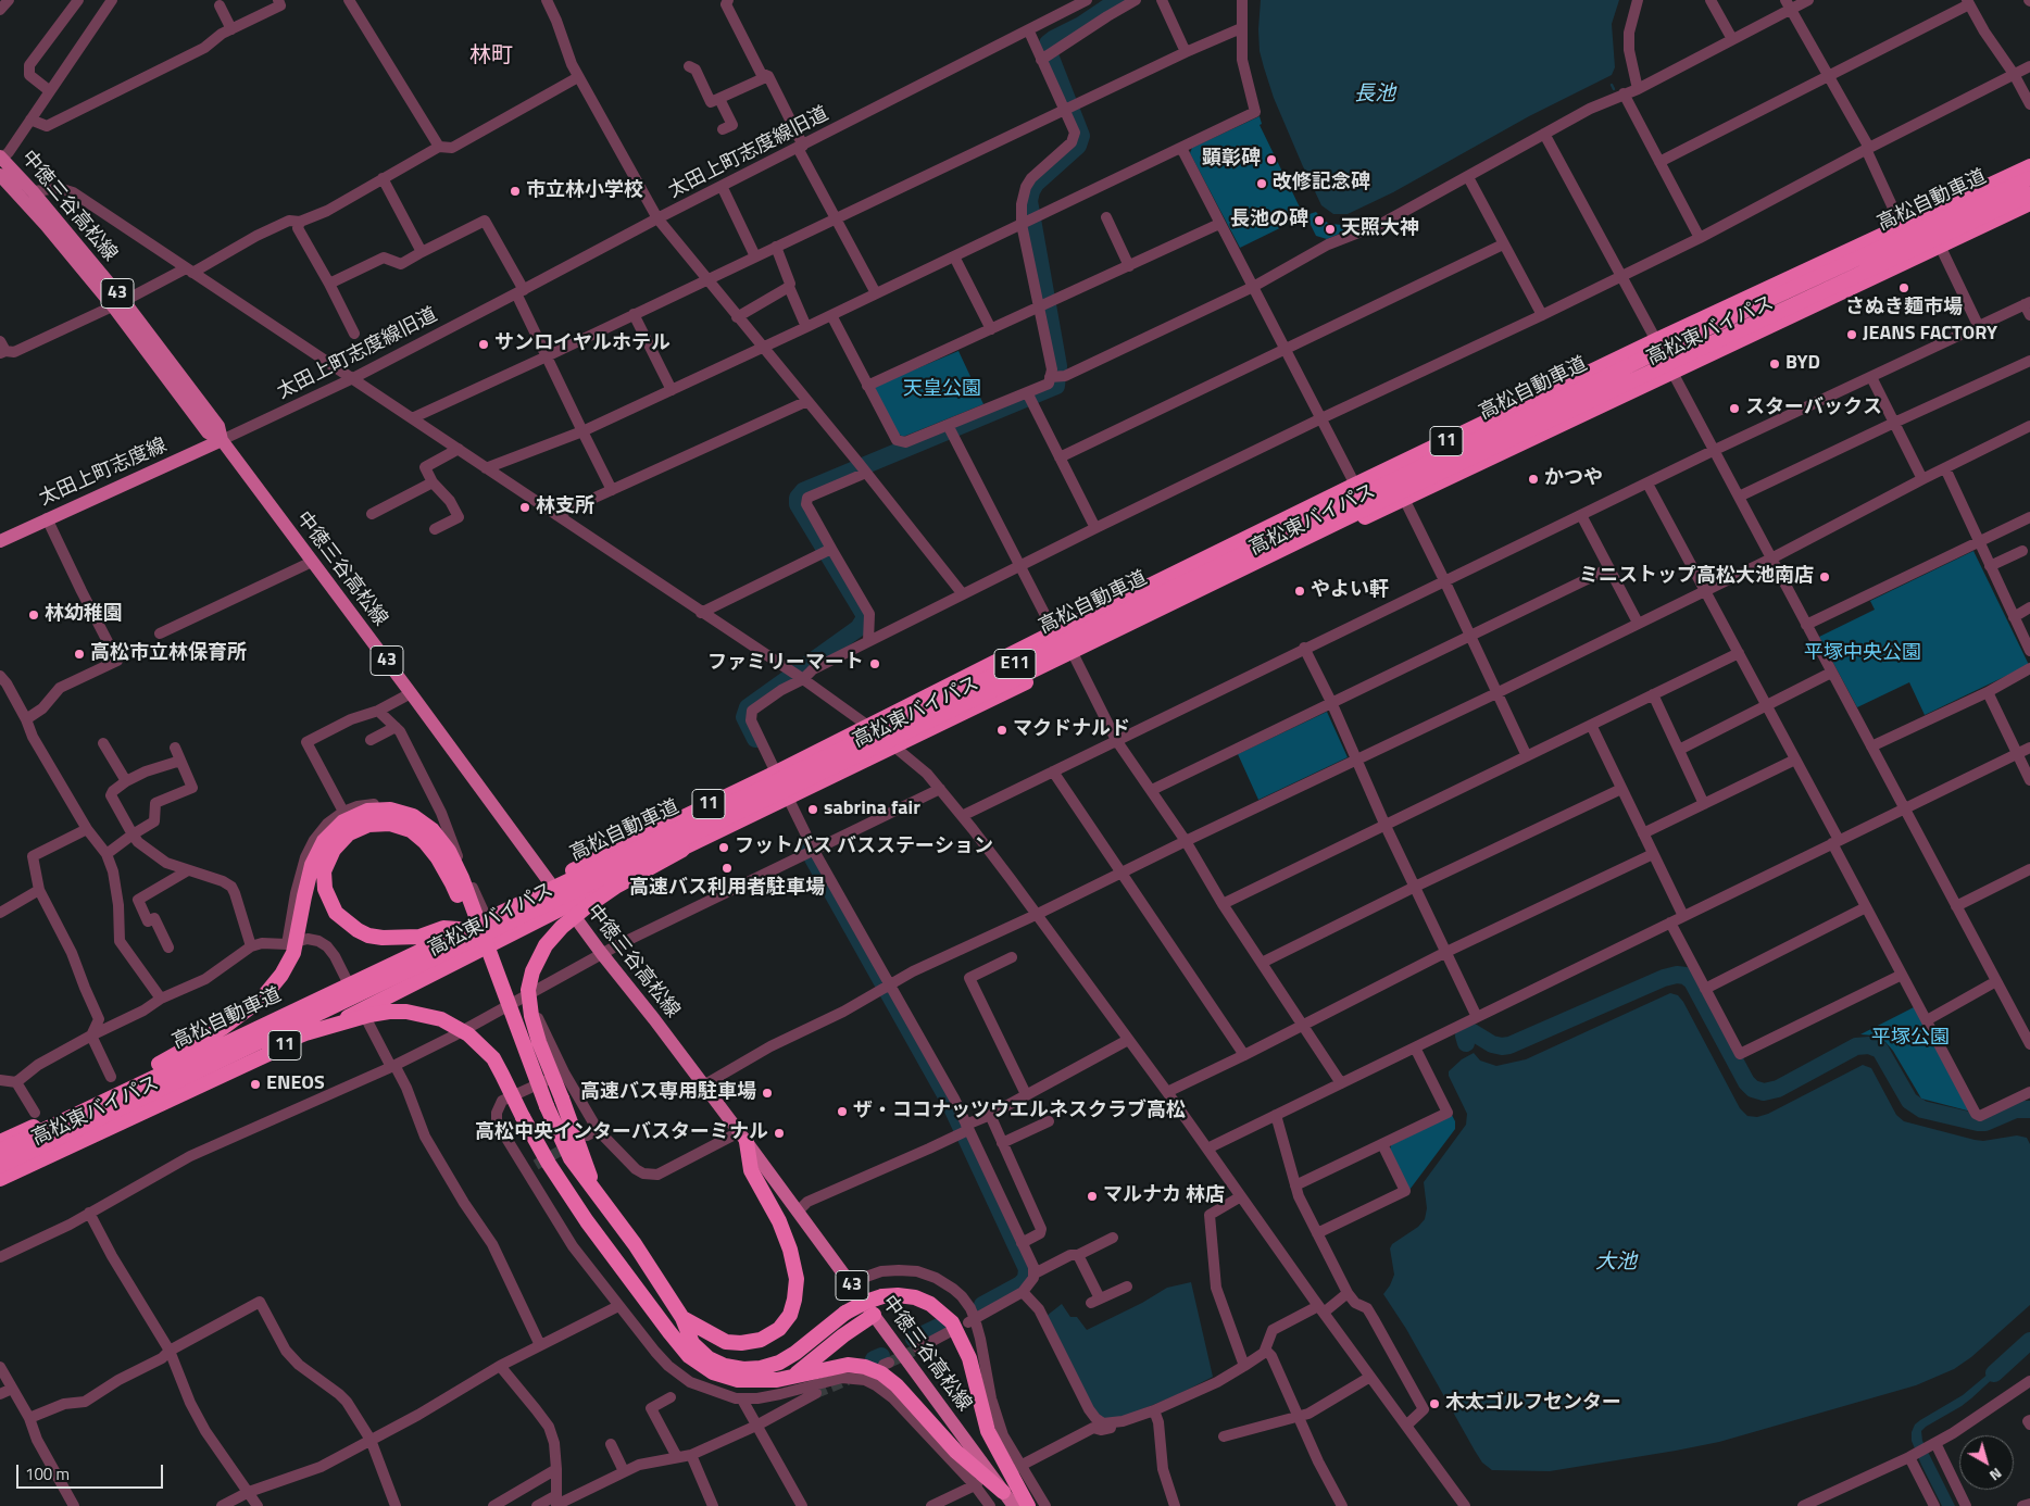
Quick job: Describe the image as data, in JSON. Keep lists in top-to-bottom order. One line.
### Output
{"streets":{"highway":["高松自動車道","高松東バイパス","11","E11"],"main road":["中徳三谷高松線","43","太田上町志度線"],"street":["太田上町志度線旧道"]},"crossings":[["太田上町志度線旧道","中徳三谷高松線"],["太田上町志度線旧道","太田上町志度線"],["中徳三谷高松線","高松東バイパス"],["中徳三谷高松線","太田上町志度線"]],"districts":["林町"],"water":["長池","大池"],"parks":["天皇公園","平塚中央公園","平塚公園"],"places":["顕彰碑","改修記念碑","市立林小学校","長池の碑","天照大神","さぬき麺市場","JEANS FACTORY","サンロイヤルホテル","BYD","スターバックス","かつや","林支所","ミニストップ高松大池南店","やよい軒","林幼稚園","高松市立林保育所","ファミリーマート","マクドナルド","sabrina fair","フットバス バスステーション","高速バス利用者駐車場","ENEOS","高速バス専用駐車場","ザ・ココナッツウエルネスクラブ高松","高松中央インターバスターミナル","マルナカ 林店","木太ゴルフセンター"],"scale_bar":"100 m","north":"bottom right"}
